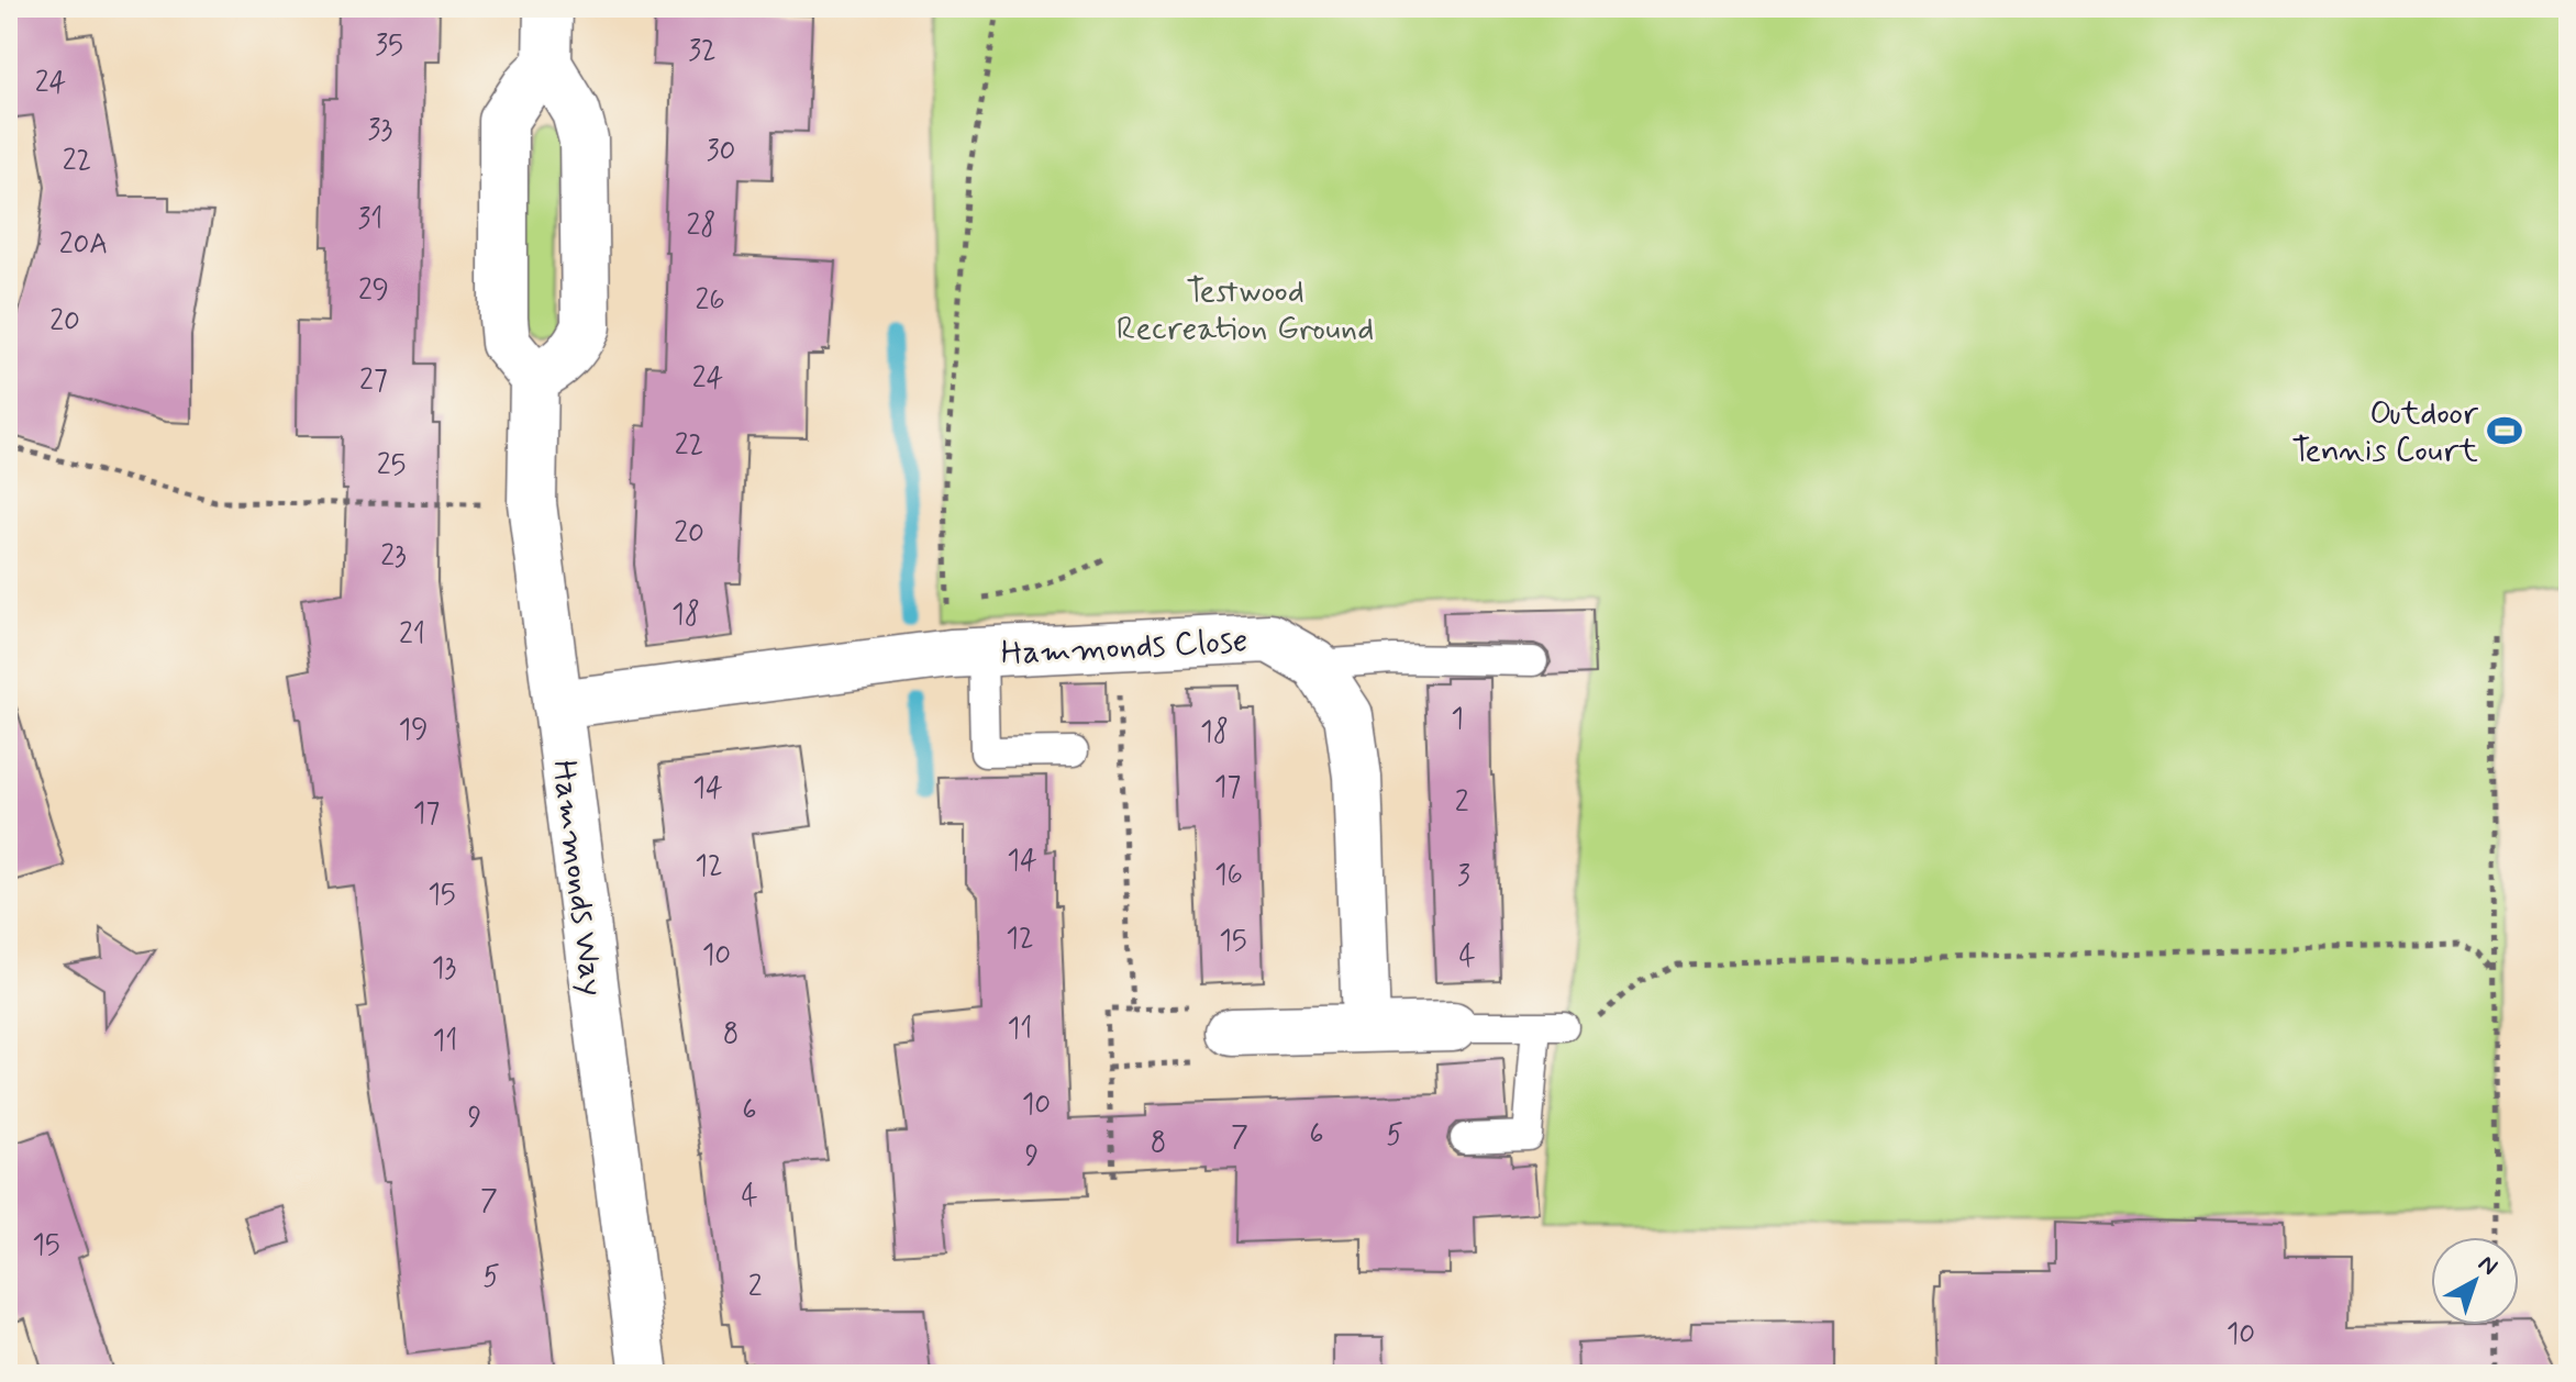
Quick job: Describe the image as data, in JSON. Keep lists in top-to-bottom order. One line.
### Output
{"streets":{"street":["Hammonds Close","Hammonds Way"]},"crossings":[["Hammonds Close","Hammonds Way"]],"parks":["Testwood Recreation Ground"],"places":{"sports":["Outdoor Tennis Court"]},"house_numbers":["35","32","24","33","30","22","31","28","20A","29","26","20","24","27","22","25","20","23","18","21","1","19","18","17","14","2","17","14","12","16","3","15","12","15","10","4","13","11","8","11","10","6","9","6","5","7","8","9","4","7","15","5","2","10"],"north":"top right"}
